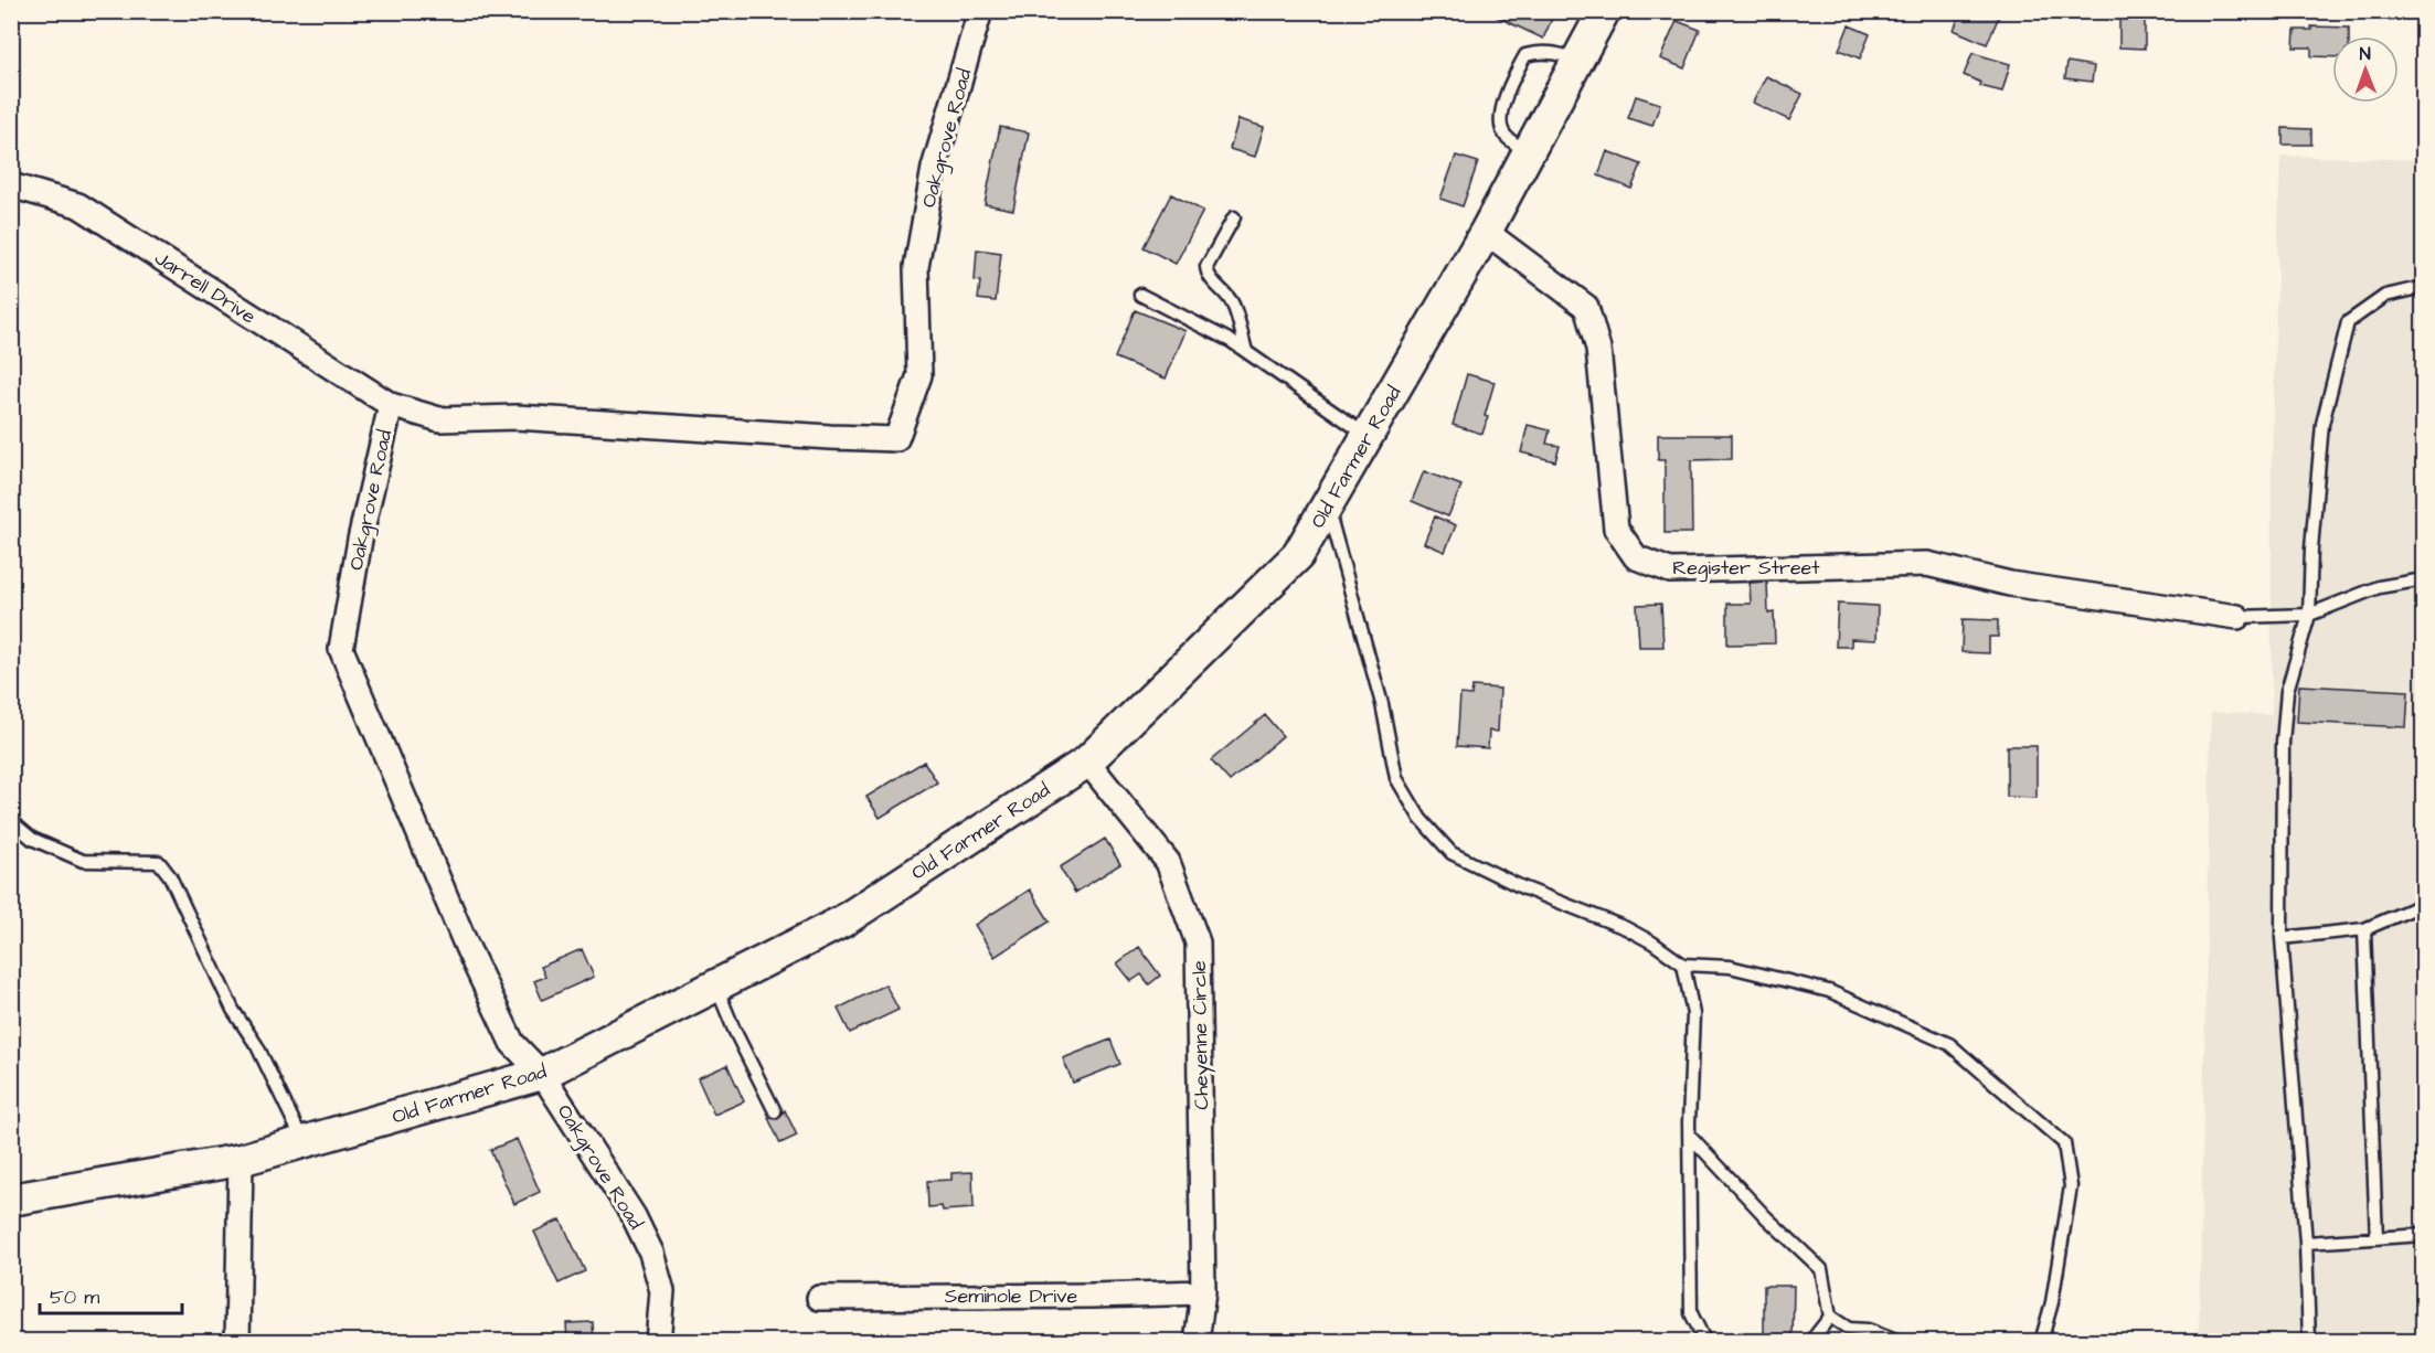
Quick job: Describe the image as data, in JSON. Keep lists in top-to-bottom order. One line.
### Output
{"streets":{"street":["Oakgrove Road","Jarrell Drive","Old Farmer Road","Register Street","Cheyenne Circle","Seminole Drive"]},"crossings":[["Oakgrove Road","Jarrell Drive"],["Oakgrove Road","Old Farmer Road"],["Old Farmer Road","Register Street"],["Old Farmer Road","Cheyenne Circle"],["Cheyenne Circle","Seminole Drive"]],"scale_bar":"50 m","north":"top"}
